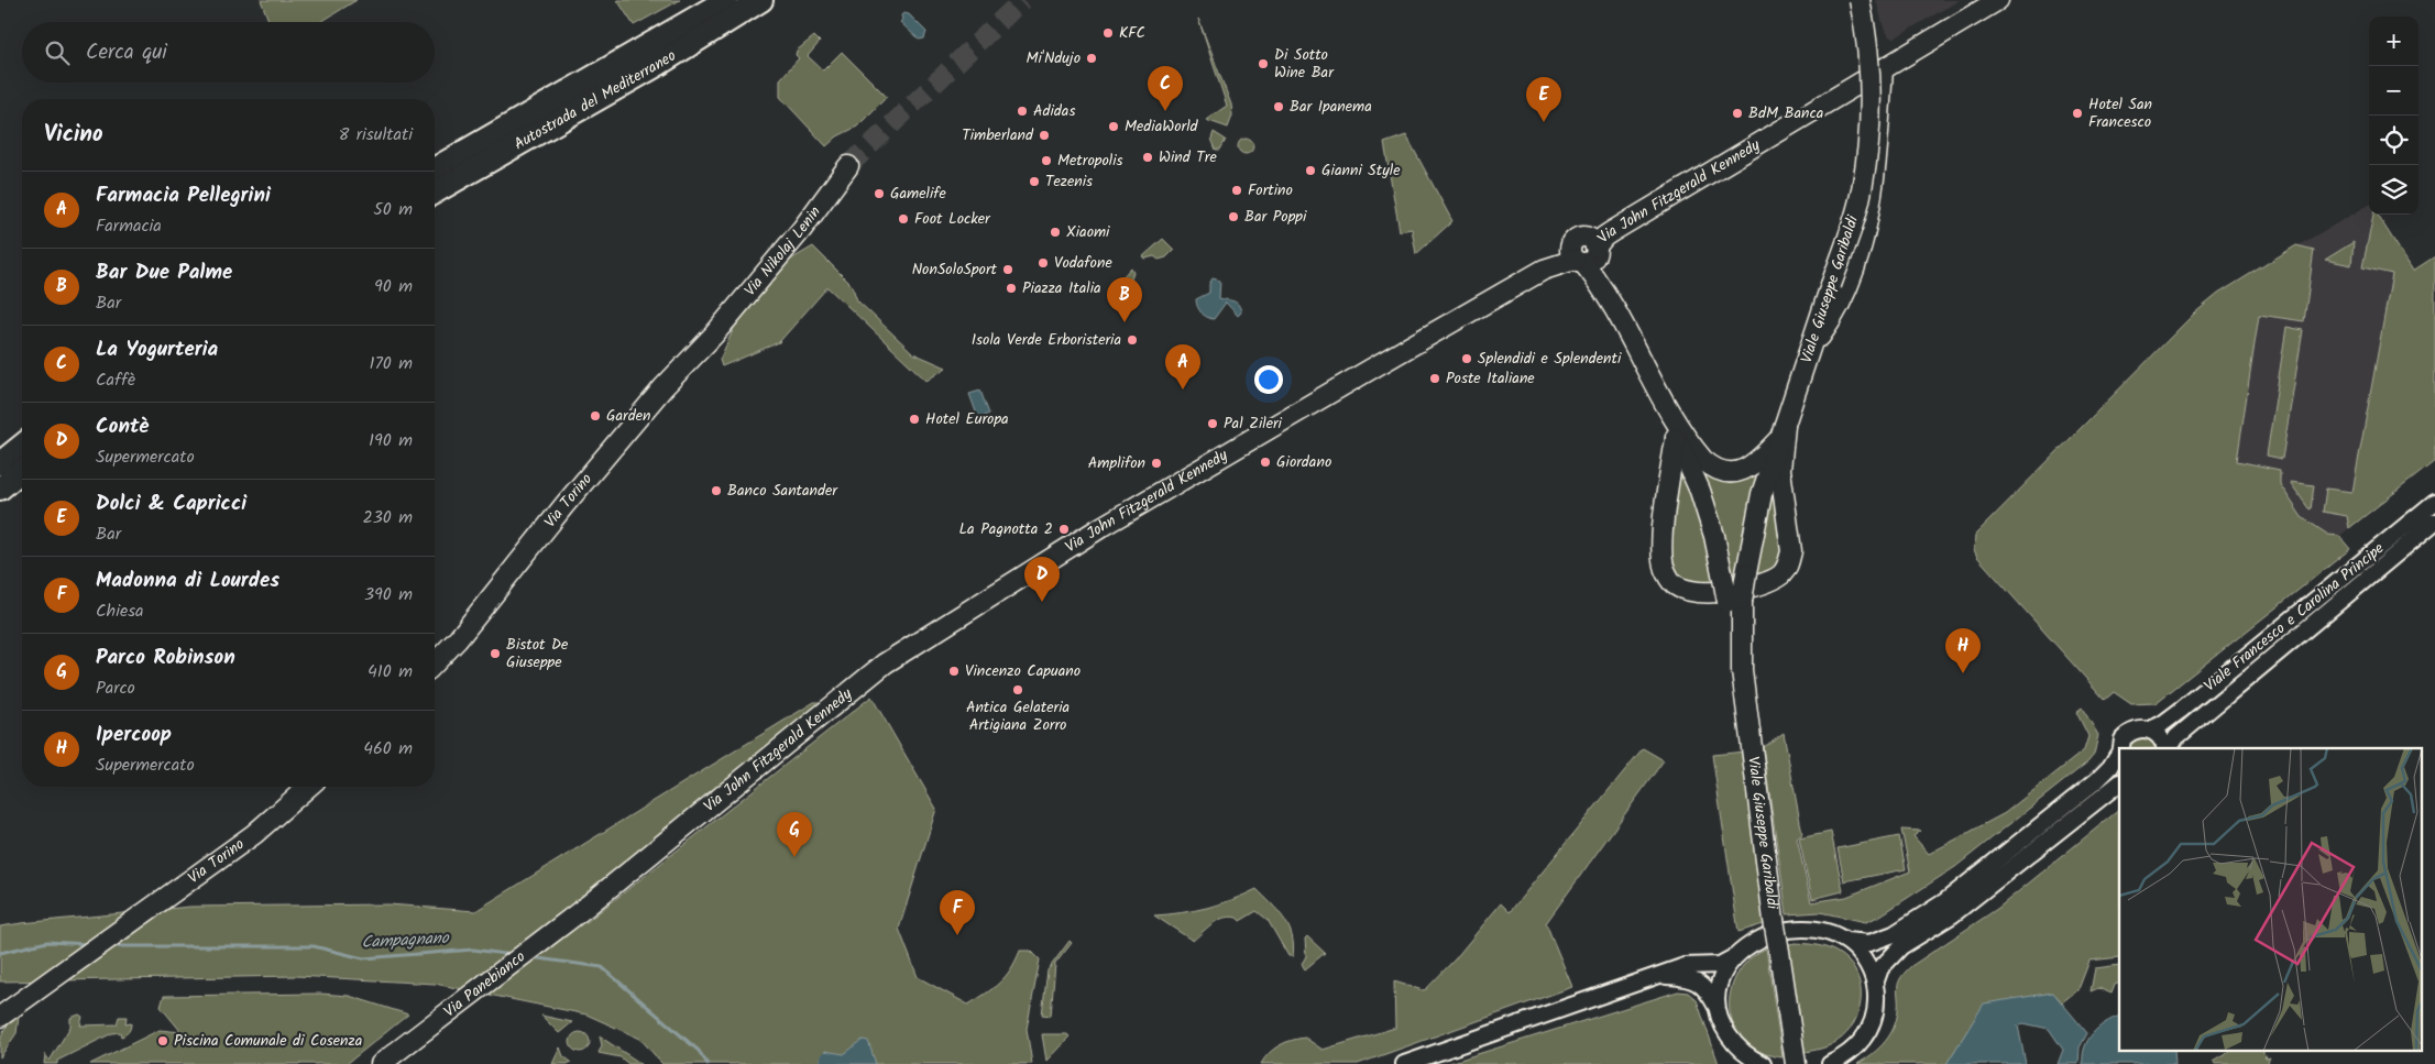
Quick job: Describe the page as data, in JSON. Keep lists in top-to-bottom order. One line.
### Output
{"streets":{"highway":["Autostrada del Mediterraneo"],"main road":["Via John Fitzgerald Kennedy","Via Nikolaj Lenin","Viale Giuseppe Garibaldi","Via Torino","Via Panebianco"],"street":["Viale Francesco e Carolina Principe"]},"crossings":[["Via John Fitzgerald Kennedy","Via Panebianco"],["Via Nikolaj Lenin","Via Torino"]],"water":["Campagnano"],"places":["KFC","Mi'Ndujo","Di Sotto Wine Bar","Bar Ipanema","Adidas","BdM Banca","Hotel San Francesco","MediaWorld","Timberland","Wind Tre","Metropolis","Gianni Style","Tezenis","Fortino","Gamelife","Bar Poppi","Foot Locker","Xiaomi","Vodafone","NonSoloSport","Piazza Italia","Isola Verde Erboristeria","Splendidi e Splendenti","Poste Italiane","Garden","Hotel Europa","Pal Zileri","Giordano","Amplifon","Banco Santander","La Pagnotta 2","Bistot De Giuseppe","Vincenzo Capuano","Antica Gelateria Artigiana Zorro","Piscina Comunale di Cosenza"],"page":{"map_buttons":["+","−"],"search":"Cerca qui","pins":["C","E","B","A","D","H","G","F"],"heading":["Vicino","8 risultati"],"list":[{"mark":"A","name":"Farmacia Pellegrini","note":"Farmacia","value":"50 m"},{"mark":"B","name":"Bar Due Palme","note":"Bar","value":"90 m"},{"mark":"C","name":"La Yogurteria","note":"Caffè","value":"170 m"},{"mark":"D","name":"Contè","note":"Supermercato","value":"190 m"},{"mark":"E","name":"Dolci & Capricci","note":"Bar","value":"230 m"},{"mark":"F","name":"Madonna di Lourdes","note":"Chiesa","value":"390 m"},{"mark":"G","name":"Parco Robinson","note":"Parco","value":"410 m"},{"mark":"H","name":"Ipercoop","note":"Supermercato","value":"460 m"}]}}
